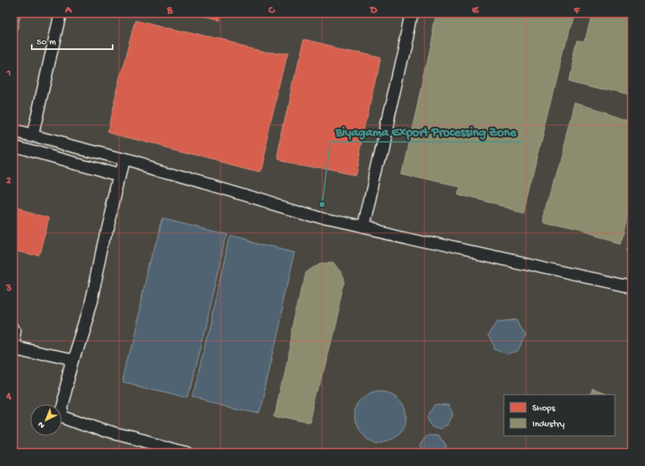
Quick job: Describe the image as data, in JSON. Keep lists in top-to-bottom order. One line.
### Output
{"places":["Biyagama Export Processing Zone"],"legend":["Shops","Industry"],"scale_bar":"50 m","north":"bottom left","grid":{"columns":["A","B","C","D","E","F"],"rows":["1","2","3","4"]}}
